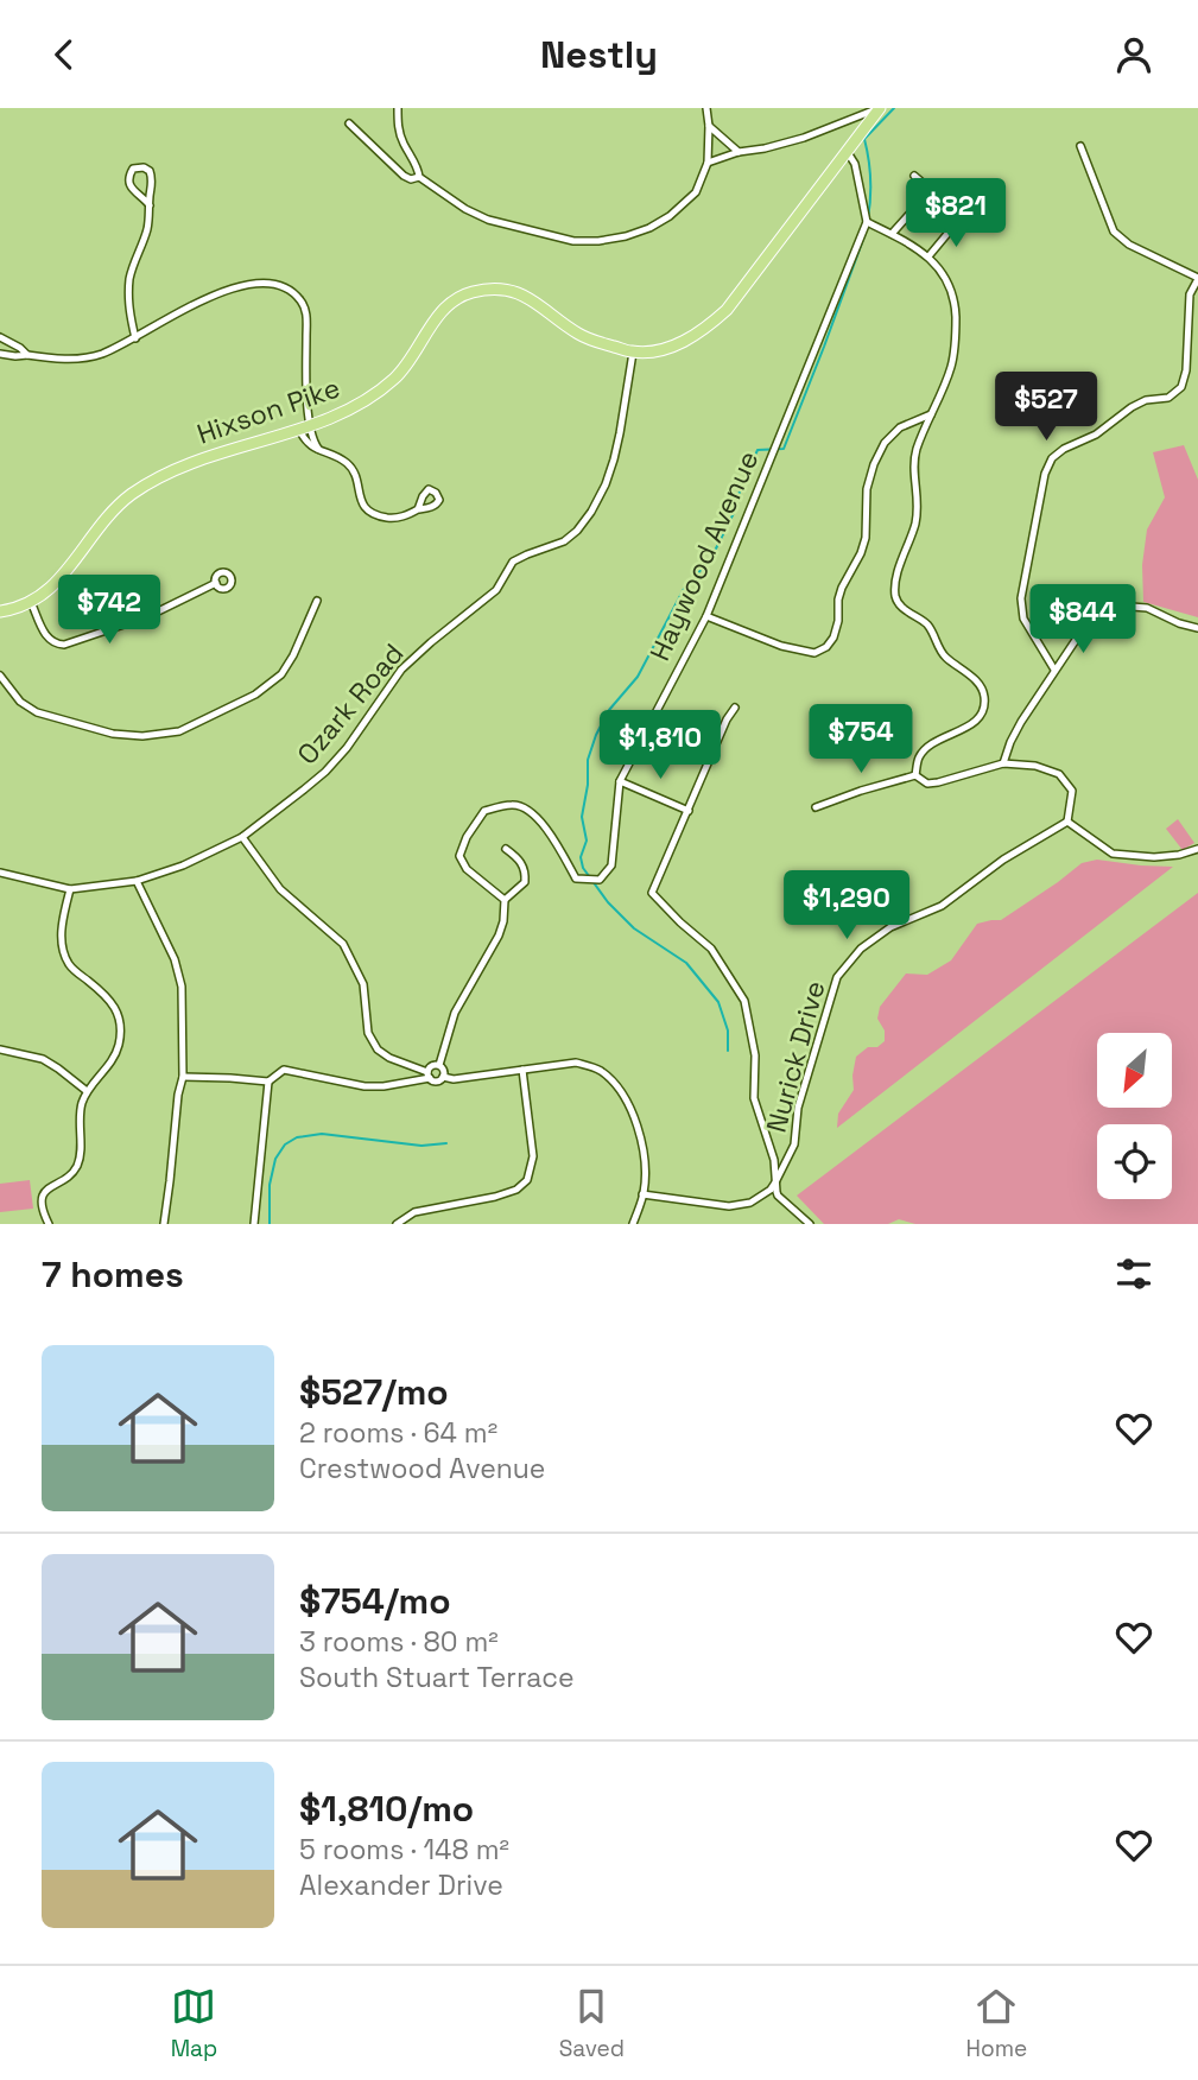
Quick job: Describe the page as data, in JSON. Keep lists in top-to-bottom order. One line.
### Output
{"streets":{"main road":["Hixson Pike"],"street":["Haywood Avenue","Ozark Road","Nurick Drive"]},"crossings":[["Hixson Pike","Ozark Road"]],"north":"bottom left","page":{"header":"Nestly","price":["$821","$527","$742","$844","$754","$1,810","$1,290"],"heading":"7 homes","list":[{"name":"$527/mo","note":"2 rooms · 64 m² · Crestwood Avenue"},{"name":"$754/mo","note":"3 rooms · 80 m² · South Stuart Terrace"},{"name":"$1,810/mo","note":"5 rooms · 148 m² · Alexander Drive"}],"tabs":["Map","Saved","Home"]}}
